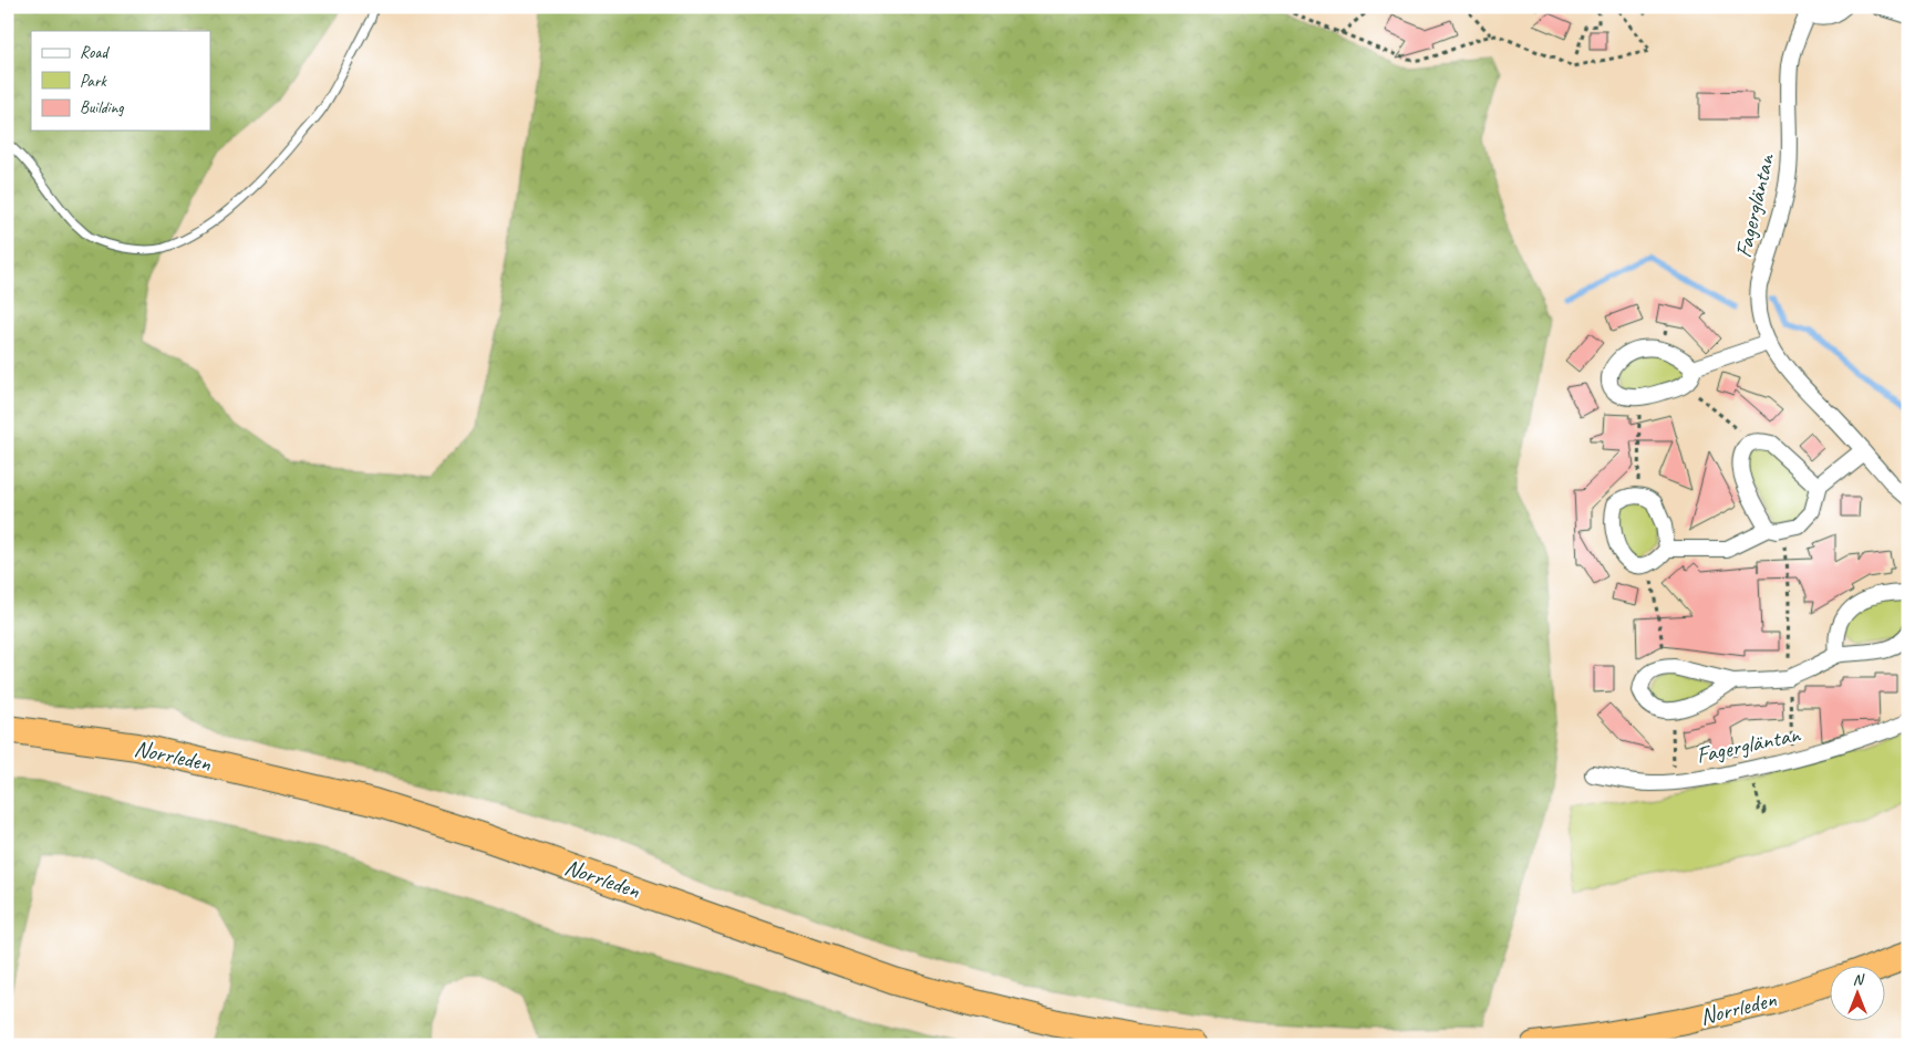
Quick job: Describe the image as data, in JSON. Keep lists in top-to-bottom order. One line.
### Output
{"streets":{"highway":["Norrleden"],"street":["Fagergläntan"]},"legend":["Road","Park","Building"],"north":"top"}
